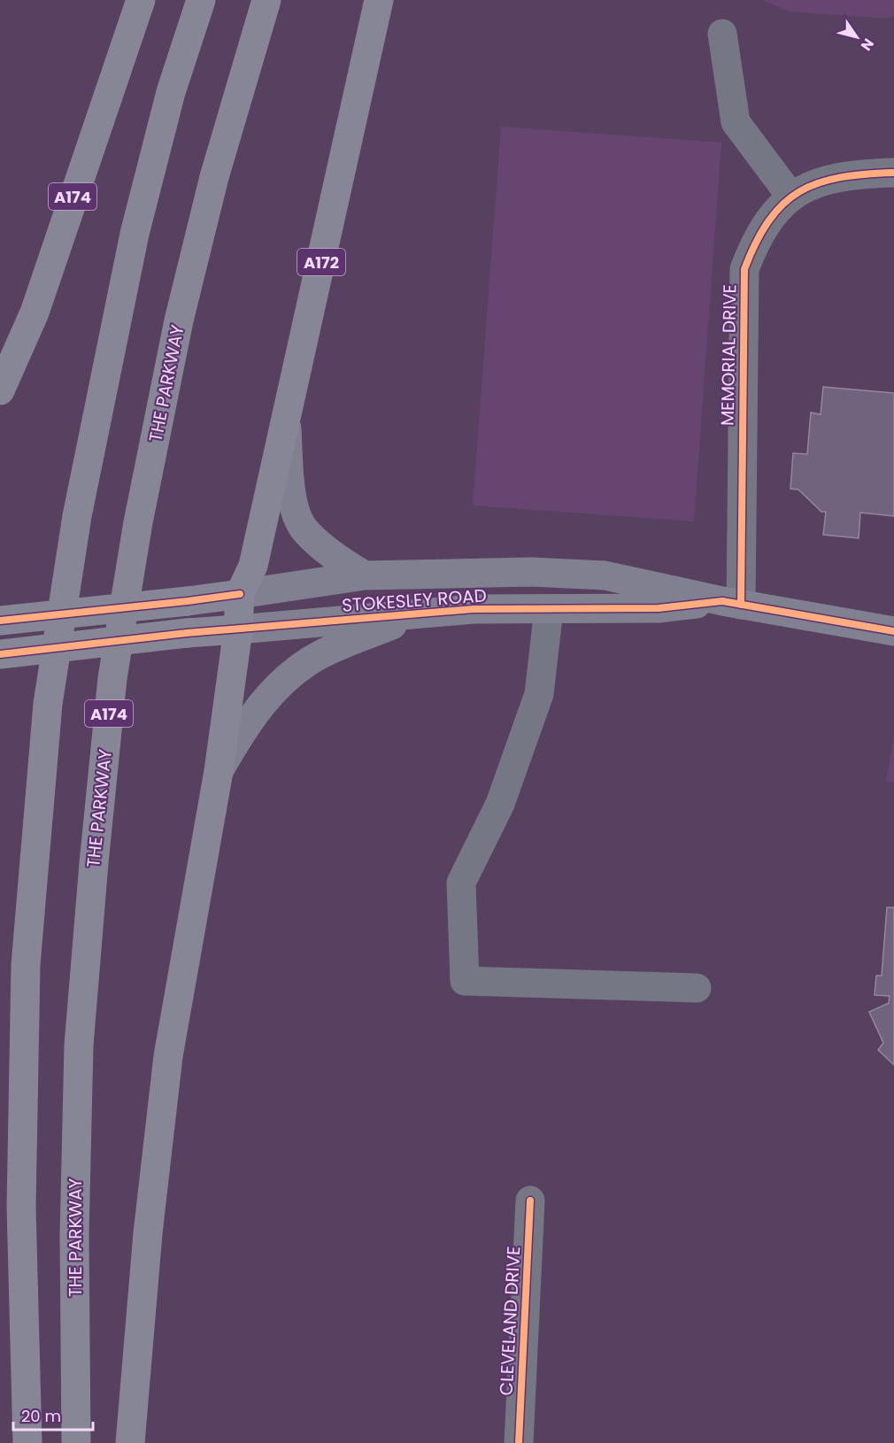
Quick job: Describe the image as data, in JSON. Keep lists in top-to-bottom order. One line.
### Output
{"streets":{"highway":["A174","A172","THE PARKWAY","STOKESLEY ROAD"],"street":["MEMORIAL DRIVE","CLEVELAND DRIVE"]},"crossings":[["A172","STOKESLEY ROAD"],["MEMORIAL DRIVE","STOKESLEY ROAD"]],"scale_bar":"20 m","north":"bottom right"}
